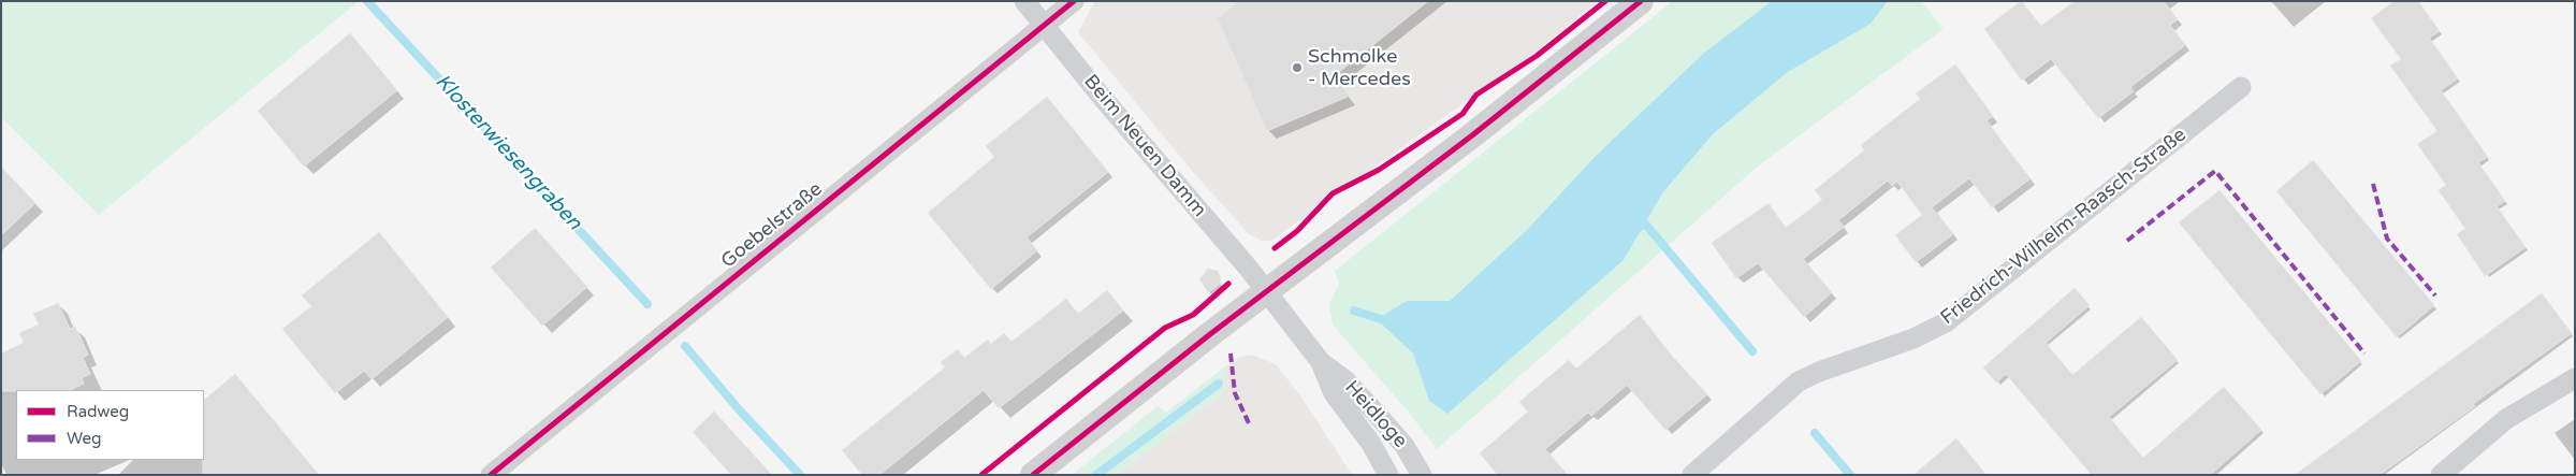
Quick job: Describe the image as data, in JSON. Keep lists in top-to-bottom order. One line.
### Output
{"streets":{"street":["Beim Neuen Damm","Goebelstraße","Friedrich-Wilhelm-Raasch-Straße","Heidloge"]},"crossings":[["Beim Neuen Damm","Goebelstraße"],["Beim Neuen Damm","Heidloge"]],"water":["Klosterwiesengraben"],"places":["Schmolke - Mercedes"],"legend":["Radweg","Weg"]}
